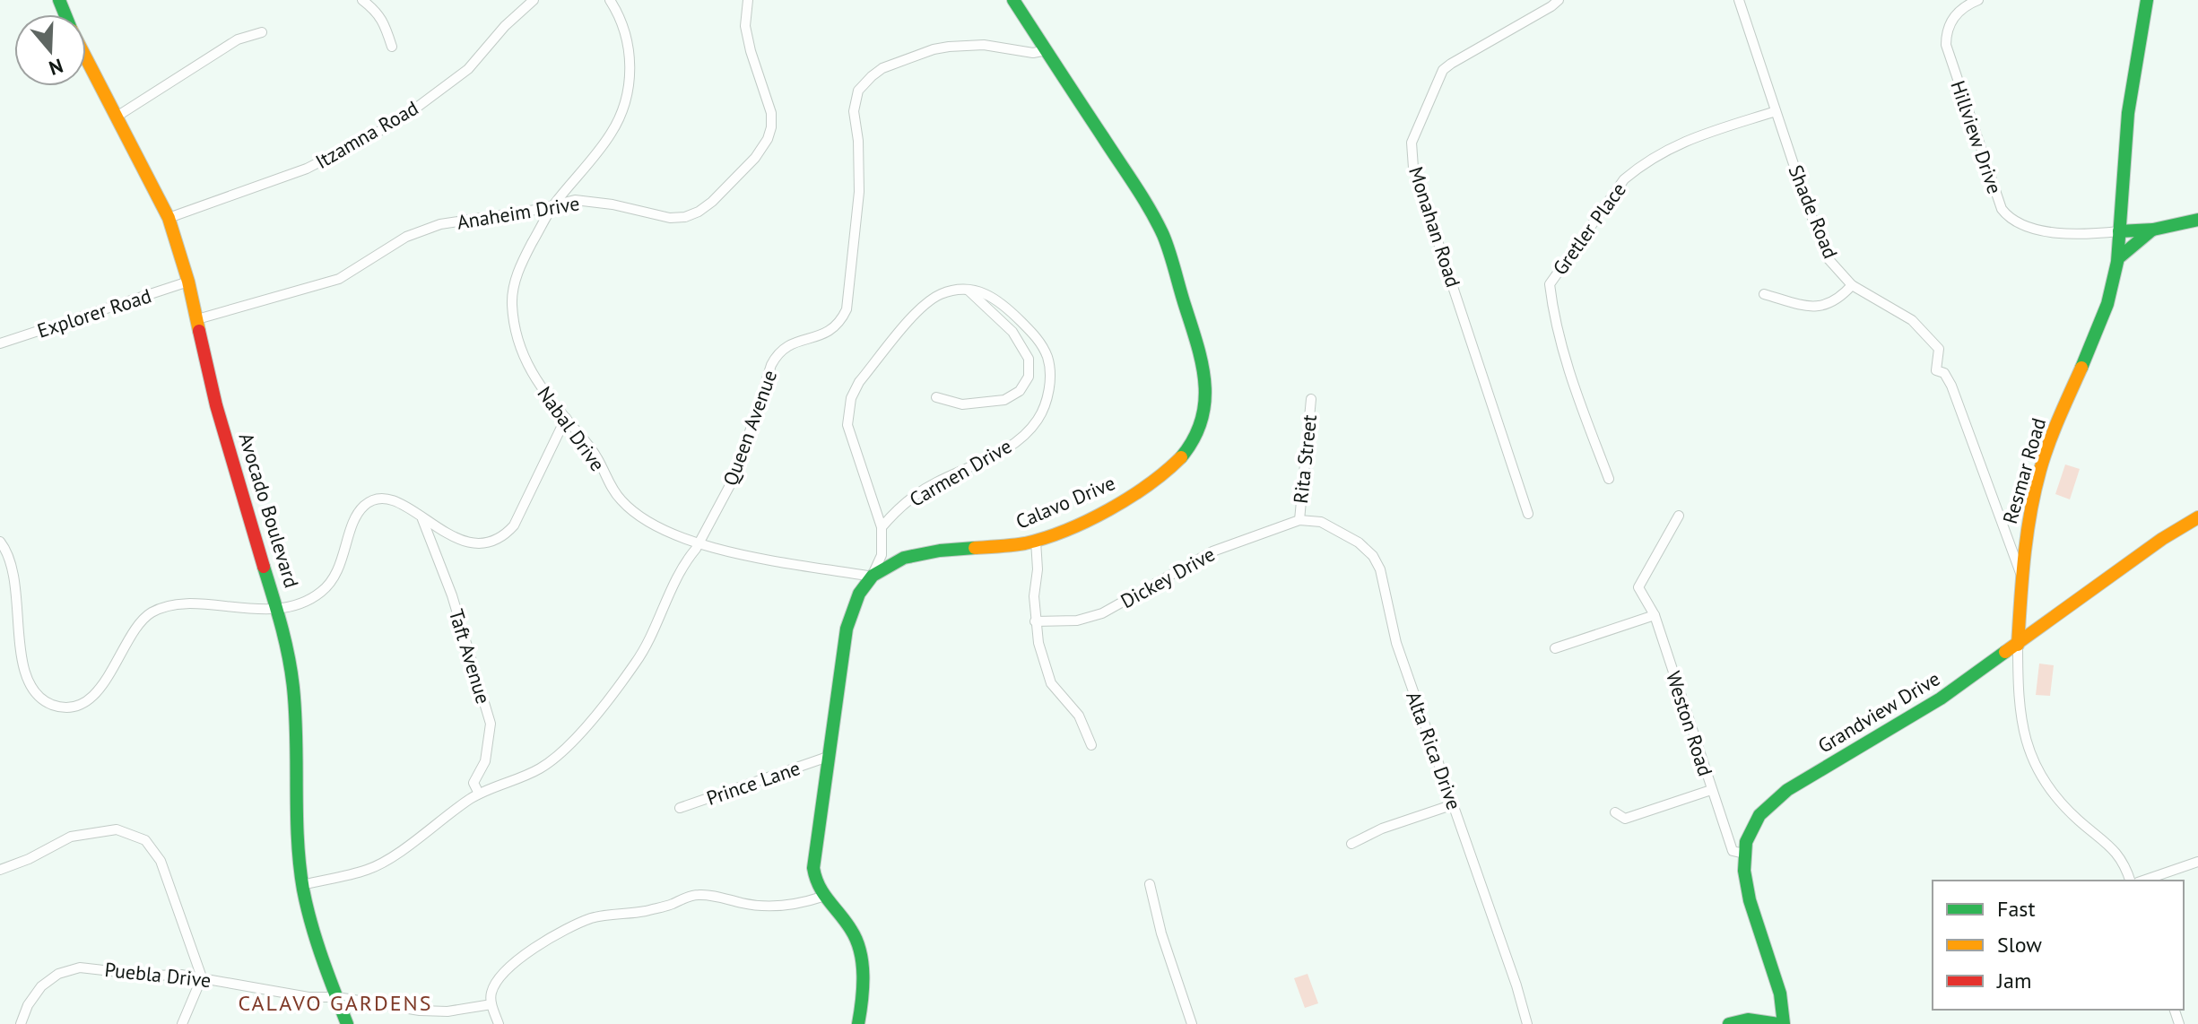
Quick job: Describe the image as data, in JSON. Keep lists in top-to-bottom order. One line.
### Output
{"streets":{"street":["Itzamna Road","Hillview Drive","Shade Road","Anaheim Drive","Monahan Road","Gretler Place","Explorer Road","Queen Avenue","Nabal Drive","Rita Street","Resmar Road","Carmen Drive","Calavo Drive","Avocado Boulevard","Dickey Drive","Taft Avenue","Grandview Drive","Weston Road","Alta Rica Drive","Prince Lane","Puebla Drive"]},"crossings":[["Itzamna Road","Avocado Boulevard"],["Hillview Drive","Resmar Road"],["Shade Road","Gretler Place"],["Shade Road","Resmar Road"],["Anaheim Drive","Nabal Drive"],["Anaheim Drive","Avocado Boulevard"],["Explorer Road","Avocado Boulevard"],["Queen Avenue","Nabal Drive"],["Queen Avenue","Calavo Drive"],["Queen Avenue","Avocado Boulevard"],["Queen Avenue","Taft Avenue"],["Nabal Drive","Calavo Drive"],["Rita Street","Dickey Drive"],["Rita Street","Alta Rica Drive"],["Resmar Road","Grandview Drive"],["Avocado Boulevard","Puebla Drive"],["Dickey Drive","Alta Rica Drive"],["Grandview Drive","Weston Road"]],"districts":["CALAVO GARDENS"],"legend":["Fast","Slow","Jam"],"north":"bottom"}
